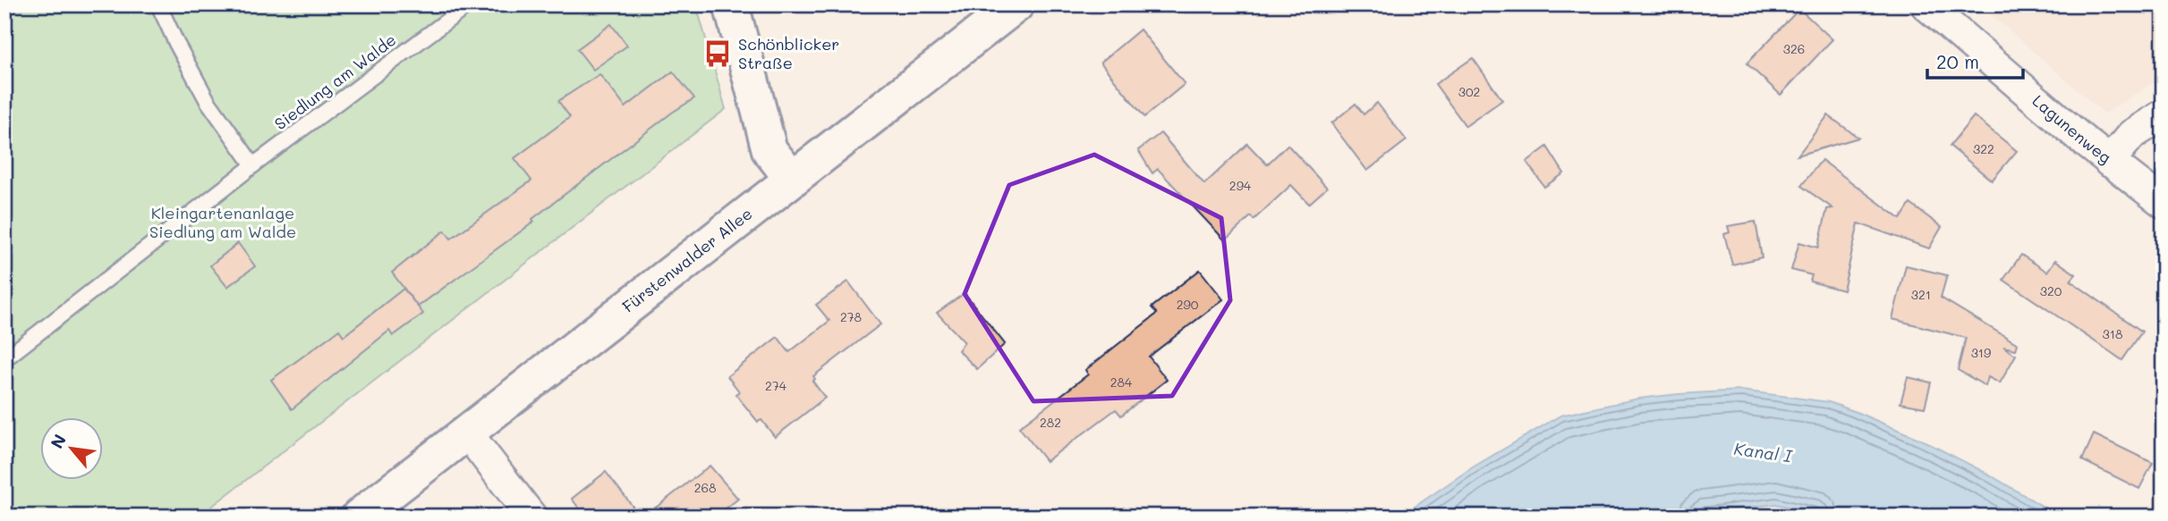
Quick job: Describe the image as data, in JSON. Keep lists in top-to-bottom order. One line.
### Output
{"streets":{"main road":["Fürstenwalder Allee"],"street":["Lagunenweg"],"lane":["Siedlung am Walde"]},"water":["Kanal I"],"parks":["Kleingartenanlage Siedlung am Walde"],"places":{"bus stop":["Schönblicker Straße"]},"house_numbers":["326","302","322","294","320","321","290","278","318","319","284","274","282","268"],"scale_bar":"20 m","north":"top left"}
